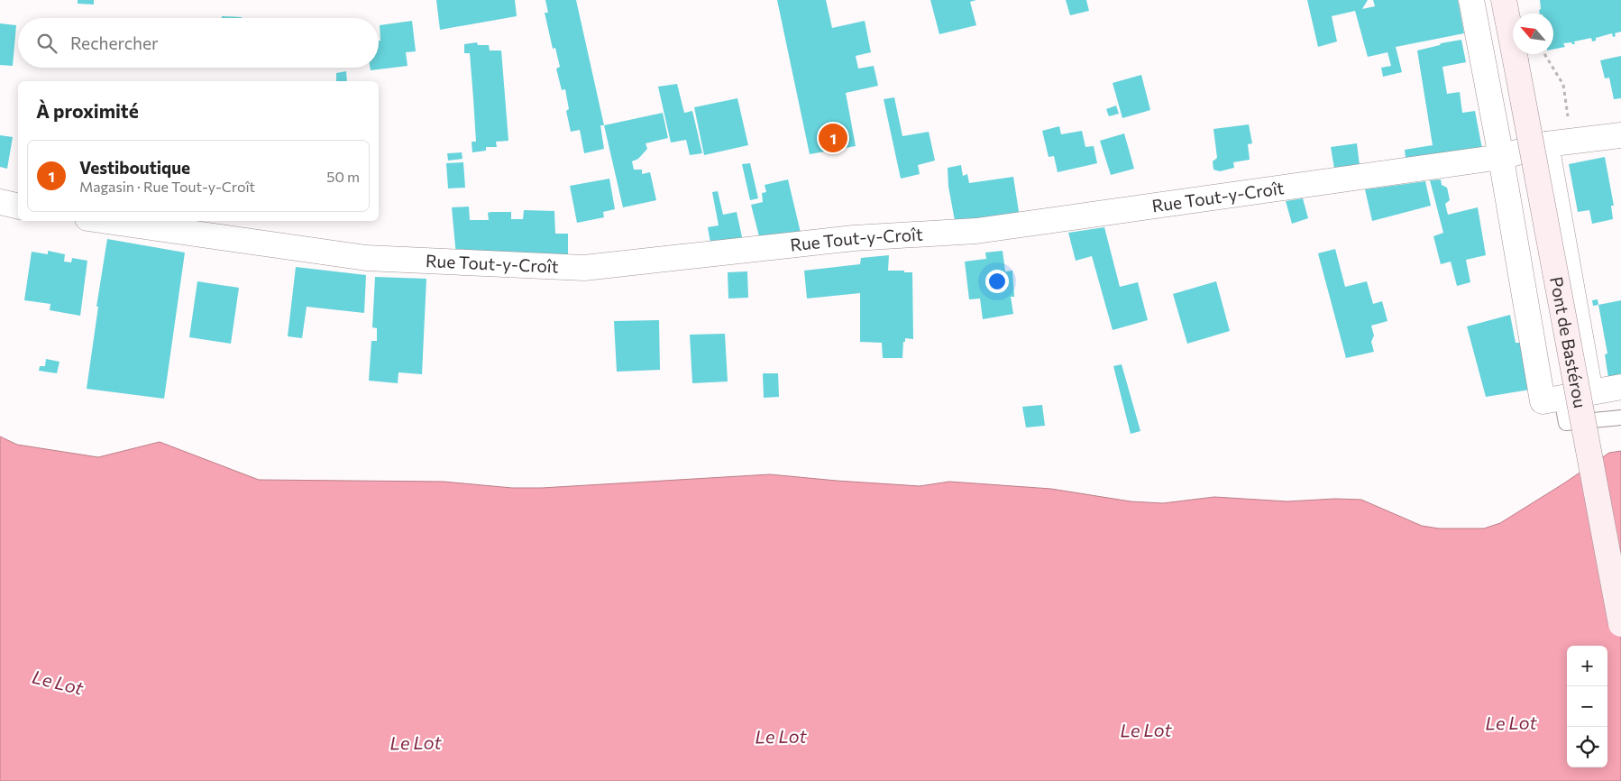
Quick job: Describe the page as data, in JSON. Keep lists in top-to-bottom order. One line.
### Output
{"streets":{"main road":["Pont de Bastérou"],"street":["Rue Tout-y-Croît"]},"water":["Le Lot"],"north":"top left","page":{"search":"Rechercher","heading":"À proximité","pins":"1","list":[{"mark":"1","name":"Vestiboutique","note":"Magasin · Rue Tout-y-Croît","value":"50 m"}],"map_buttons":["+","−"]}}
